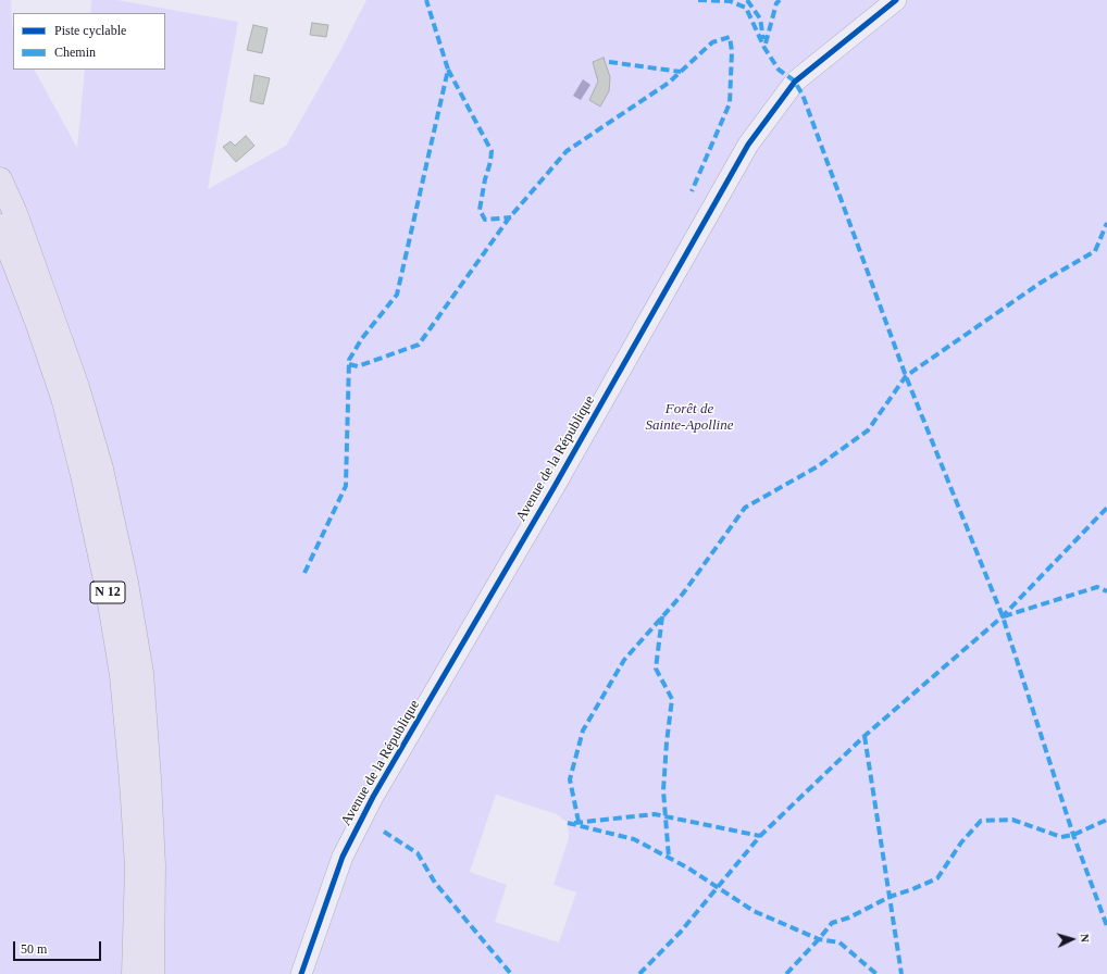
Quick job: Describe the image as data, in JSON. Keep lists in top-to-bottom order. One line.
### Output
{"streets":{"highway":["N 12"],"main road":["Avenue de la République"]},"parks":["Forêt de Sainte-Apolline"],"legend":["Piste cyclable","Chemin"],"scale_bar":"50 m","north":"right"}
